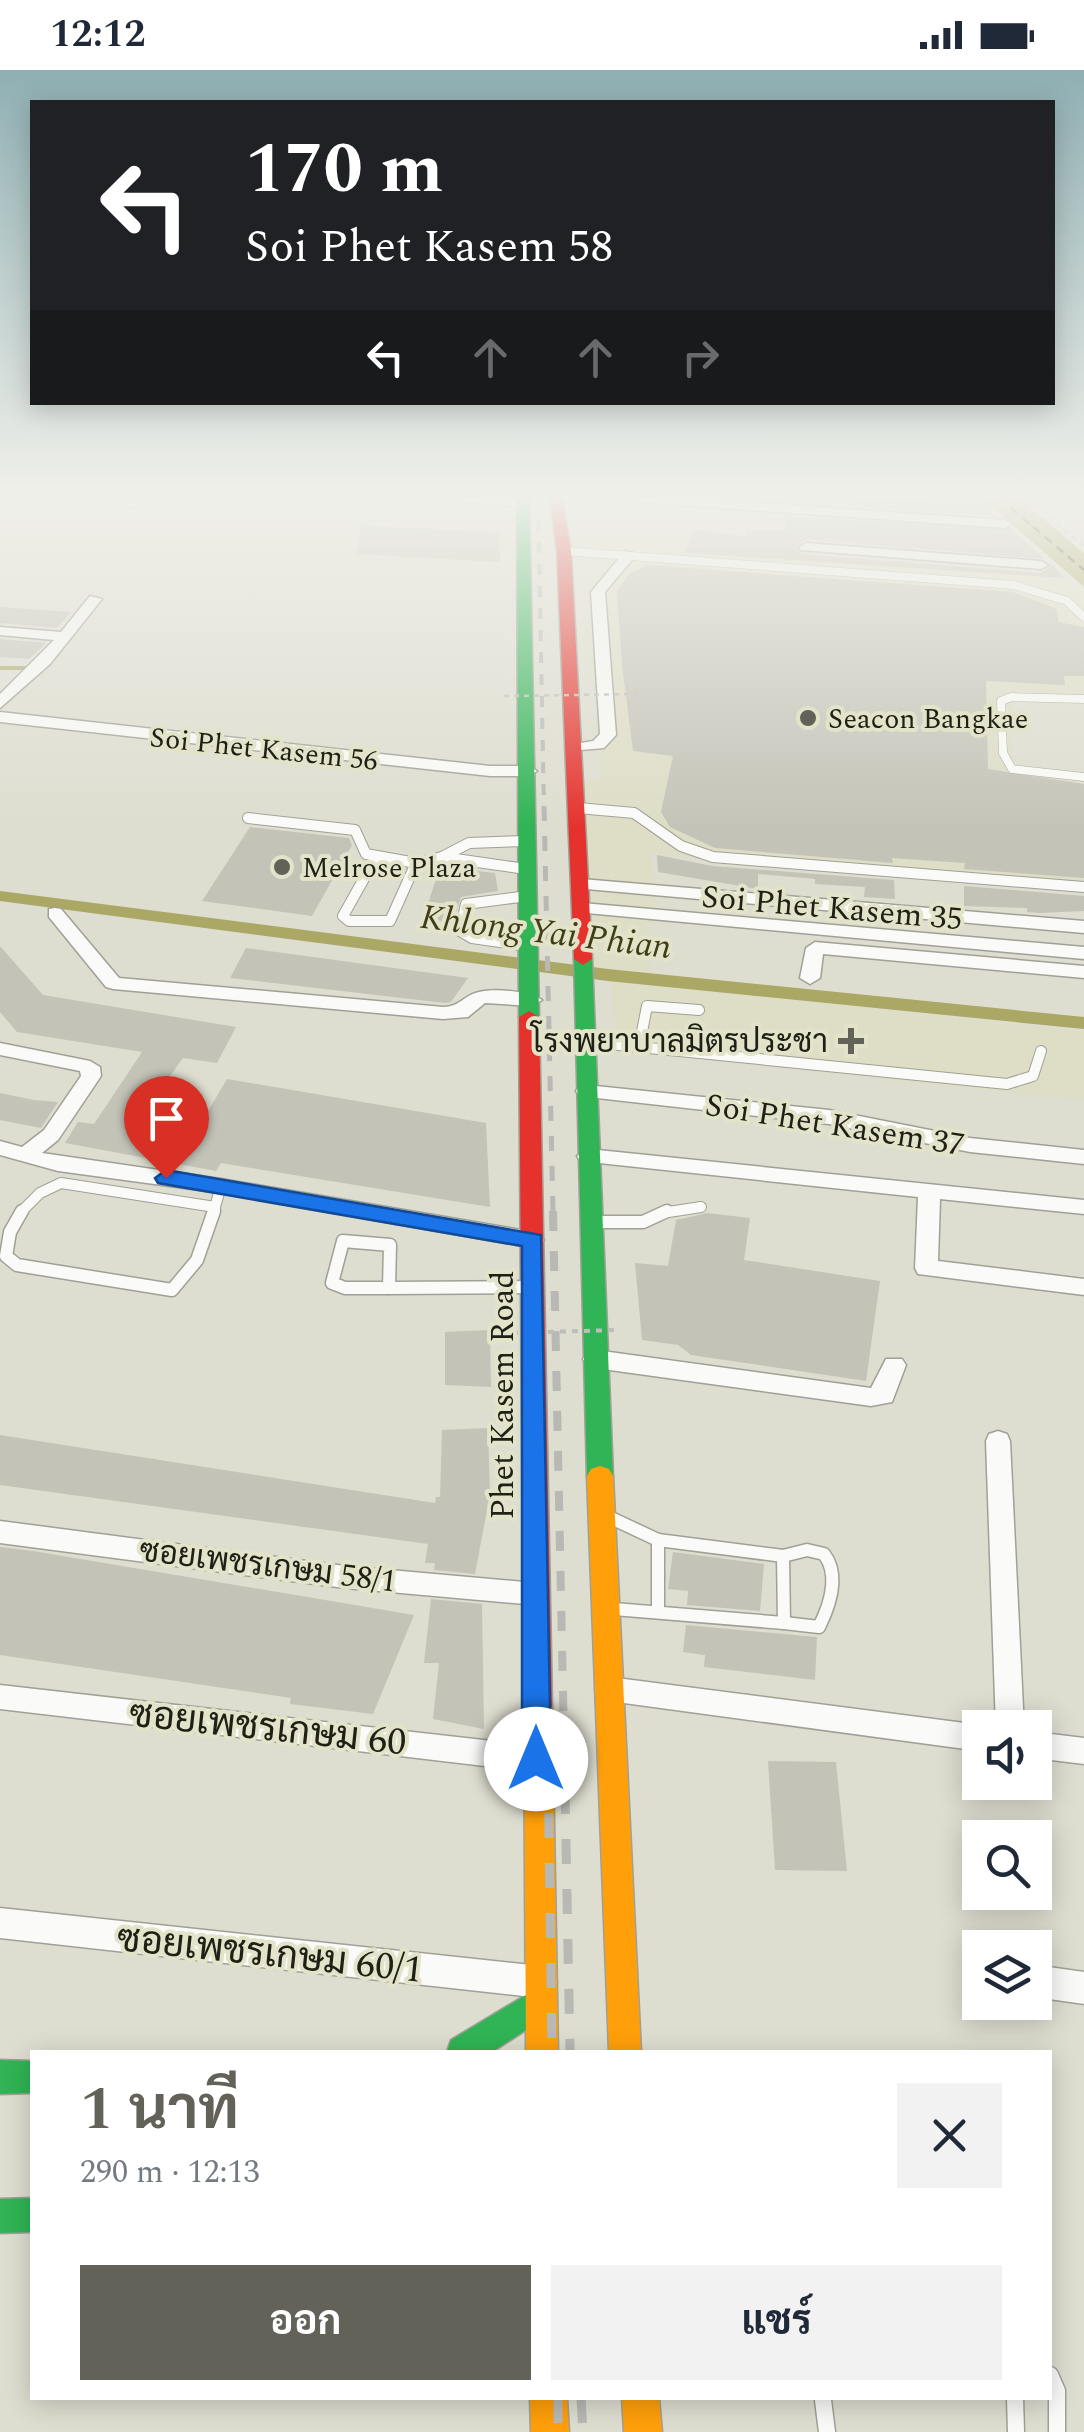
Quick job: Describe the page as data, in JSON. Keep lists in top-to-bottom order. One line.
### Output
{"streets":{"main road":["Phet Kasem Road"],"street":["Soi Phet Kasem 56","Soi Phet Kasem 35","Soi Phet Kasem 37","ซอยเพชรเกษม 58/1","ซอยเพชรเกษม 60","ซอยเพชรเกษม 60/1"]},"crossings":[["Soi Phet Kasem 56","Phet Kasem Road"],["Phet Kasem Road","ซอยเพชรเกษม 58/1"],["Phet Kasem Road","ซอยเพชรเกษม 60"],["Phet Kasem Road","ซอยเพชรเกษม 60/1"]],"water":["Khlong Yai Phian"],"places":{"other":["Seacon Bangkae","Melrose Plaza"],"health":["โรงพยาบาลมิตรประชา"]},"page":{"status":"12:12","turn":["170 m","Soi Phet Kasem 58"],"heading":["1 นาที","290 m · 12:13"],"buttons":["ออก","แชร์"]}}
